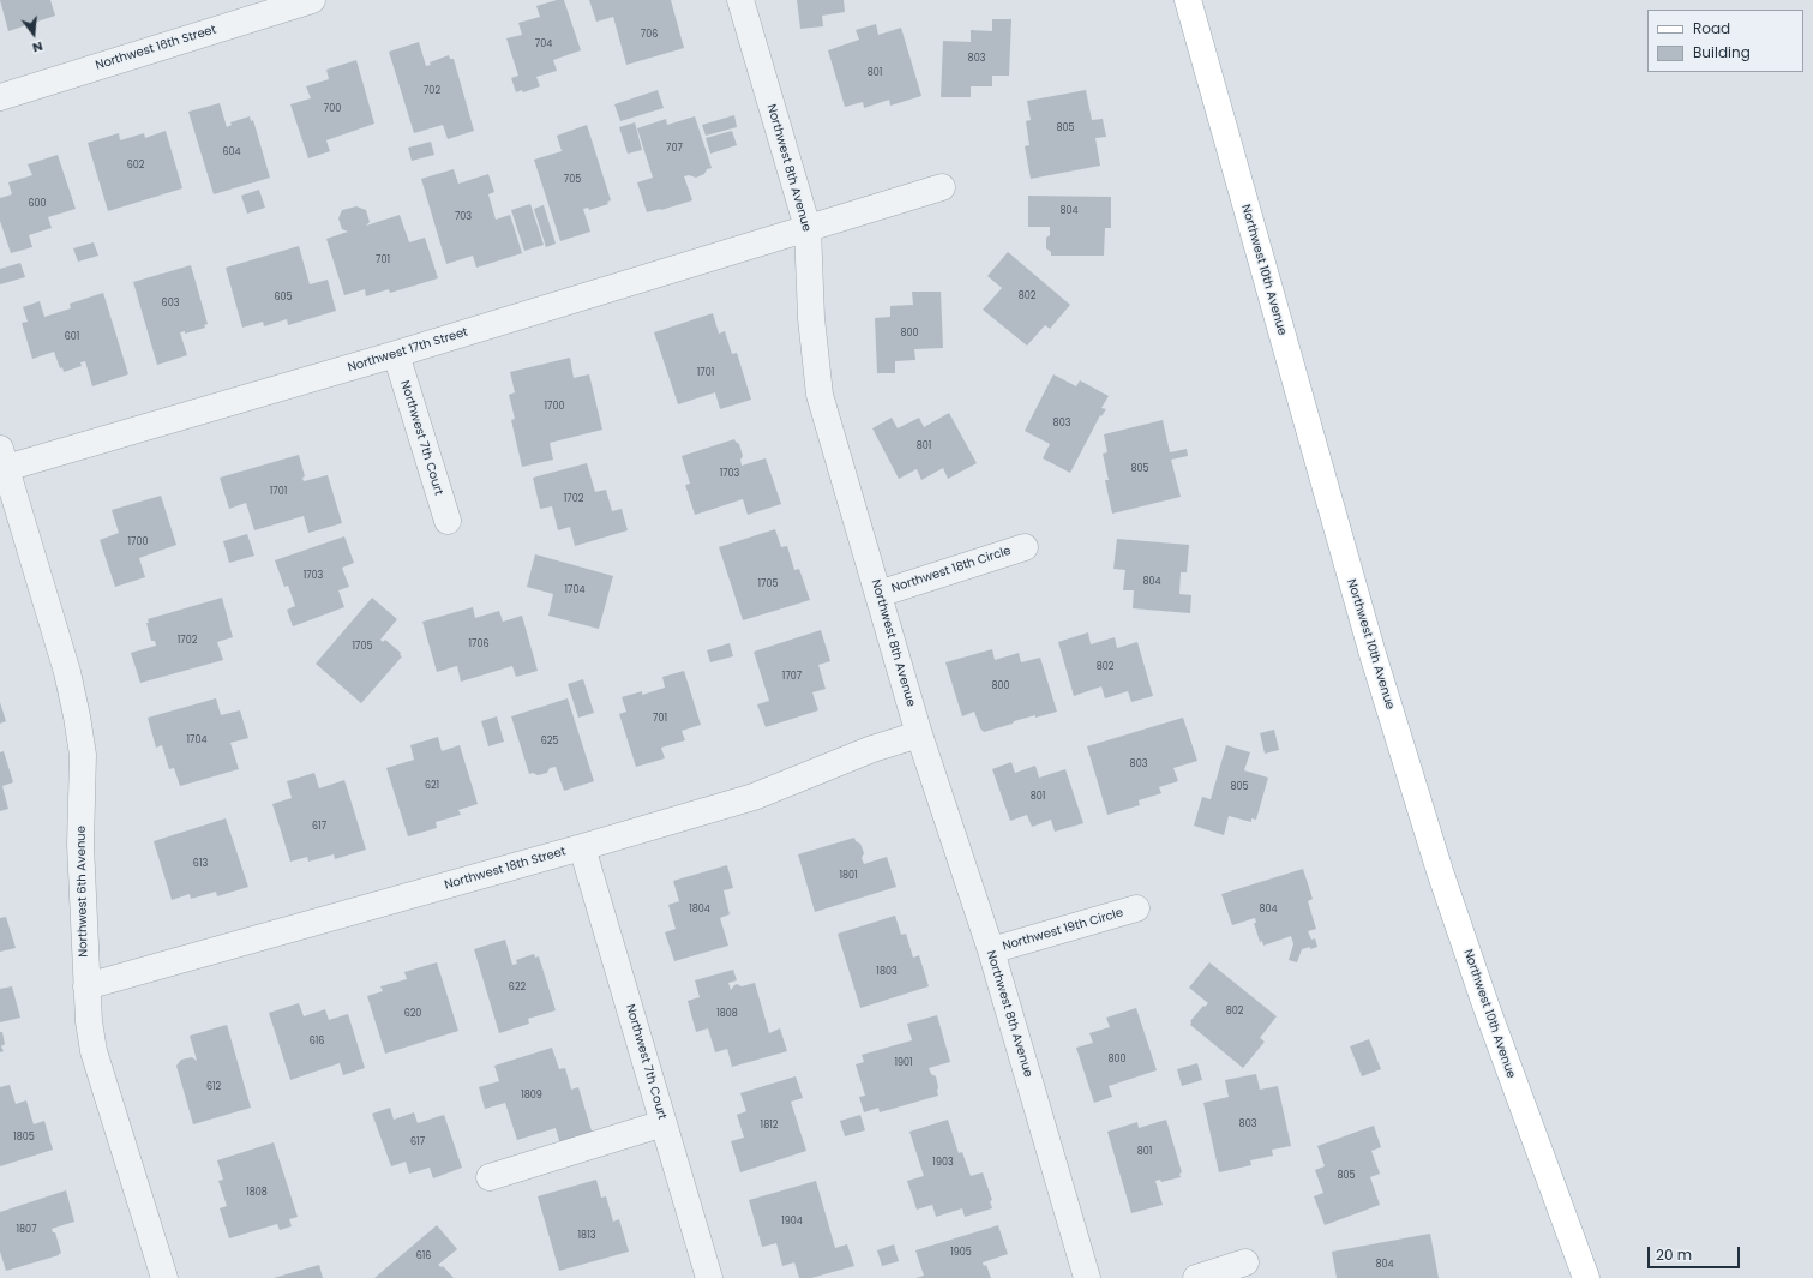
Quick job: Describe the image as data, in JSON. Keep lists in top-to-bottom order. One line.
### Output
{"streets":{"main road":["Northwest 10th Avenue"],"street":["Northwest 16th Street","Northwest 8th Avenue","Northwest 17th Street","Northwest 7th Court","Northwest 18th Circle","Northwest 18th Street","Northwest 6th Avenue","Northwest 19th Circle"]},"crossings":[["Northwest 8th Avenue","Northwest 17th Street"],["Northwest 8th Avenue","Northwest 18th Circle"],["Northwest 8th Avenue","Northwest 18th Street"],["Northwest 8th Avenue","Northwest 19th Circle"],["Northwest 17th Street","Northwest 7th Court"],["Northwest 17th Street","Northwest 6th Avenue"],["Northwest 7th Court","Northwest 18th Street"],["Northwest 18th Street","Northwest 6th Avenue"]],"house_numbers":["706","704","803","801","702","700","805","707","604","602","705","600","804","703","701","802","605","603","800","601","1701","1700","803","801","805","1703","1701","1702","1700","1703","804","1705","1704","1702","1706","1705","802","1707","800","701","1704","625","803","621","805","801","617","613","1801","1804","804","1803","622","802","620","1808","616","800","1901","612","1809","803","1812","1805","617","801","1903","805","1808","1904","1807","1813","1905","616","804"],"legend":["Road","Building"],"scale_bar":"20 m","north":"bottom"}
